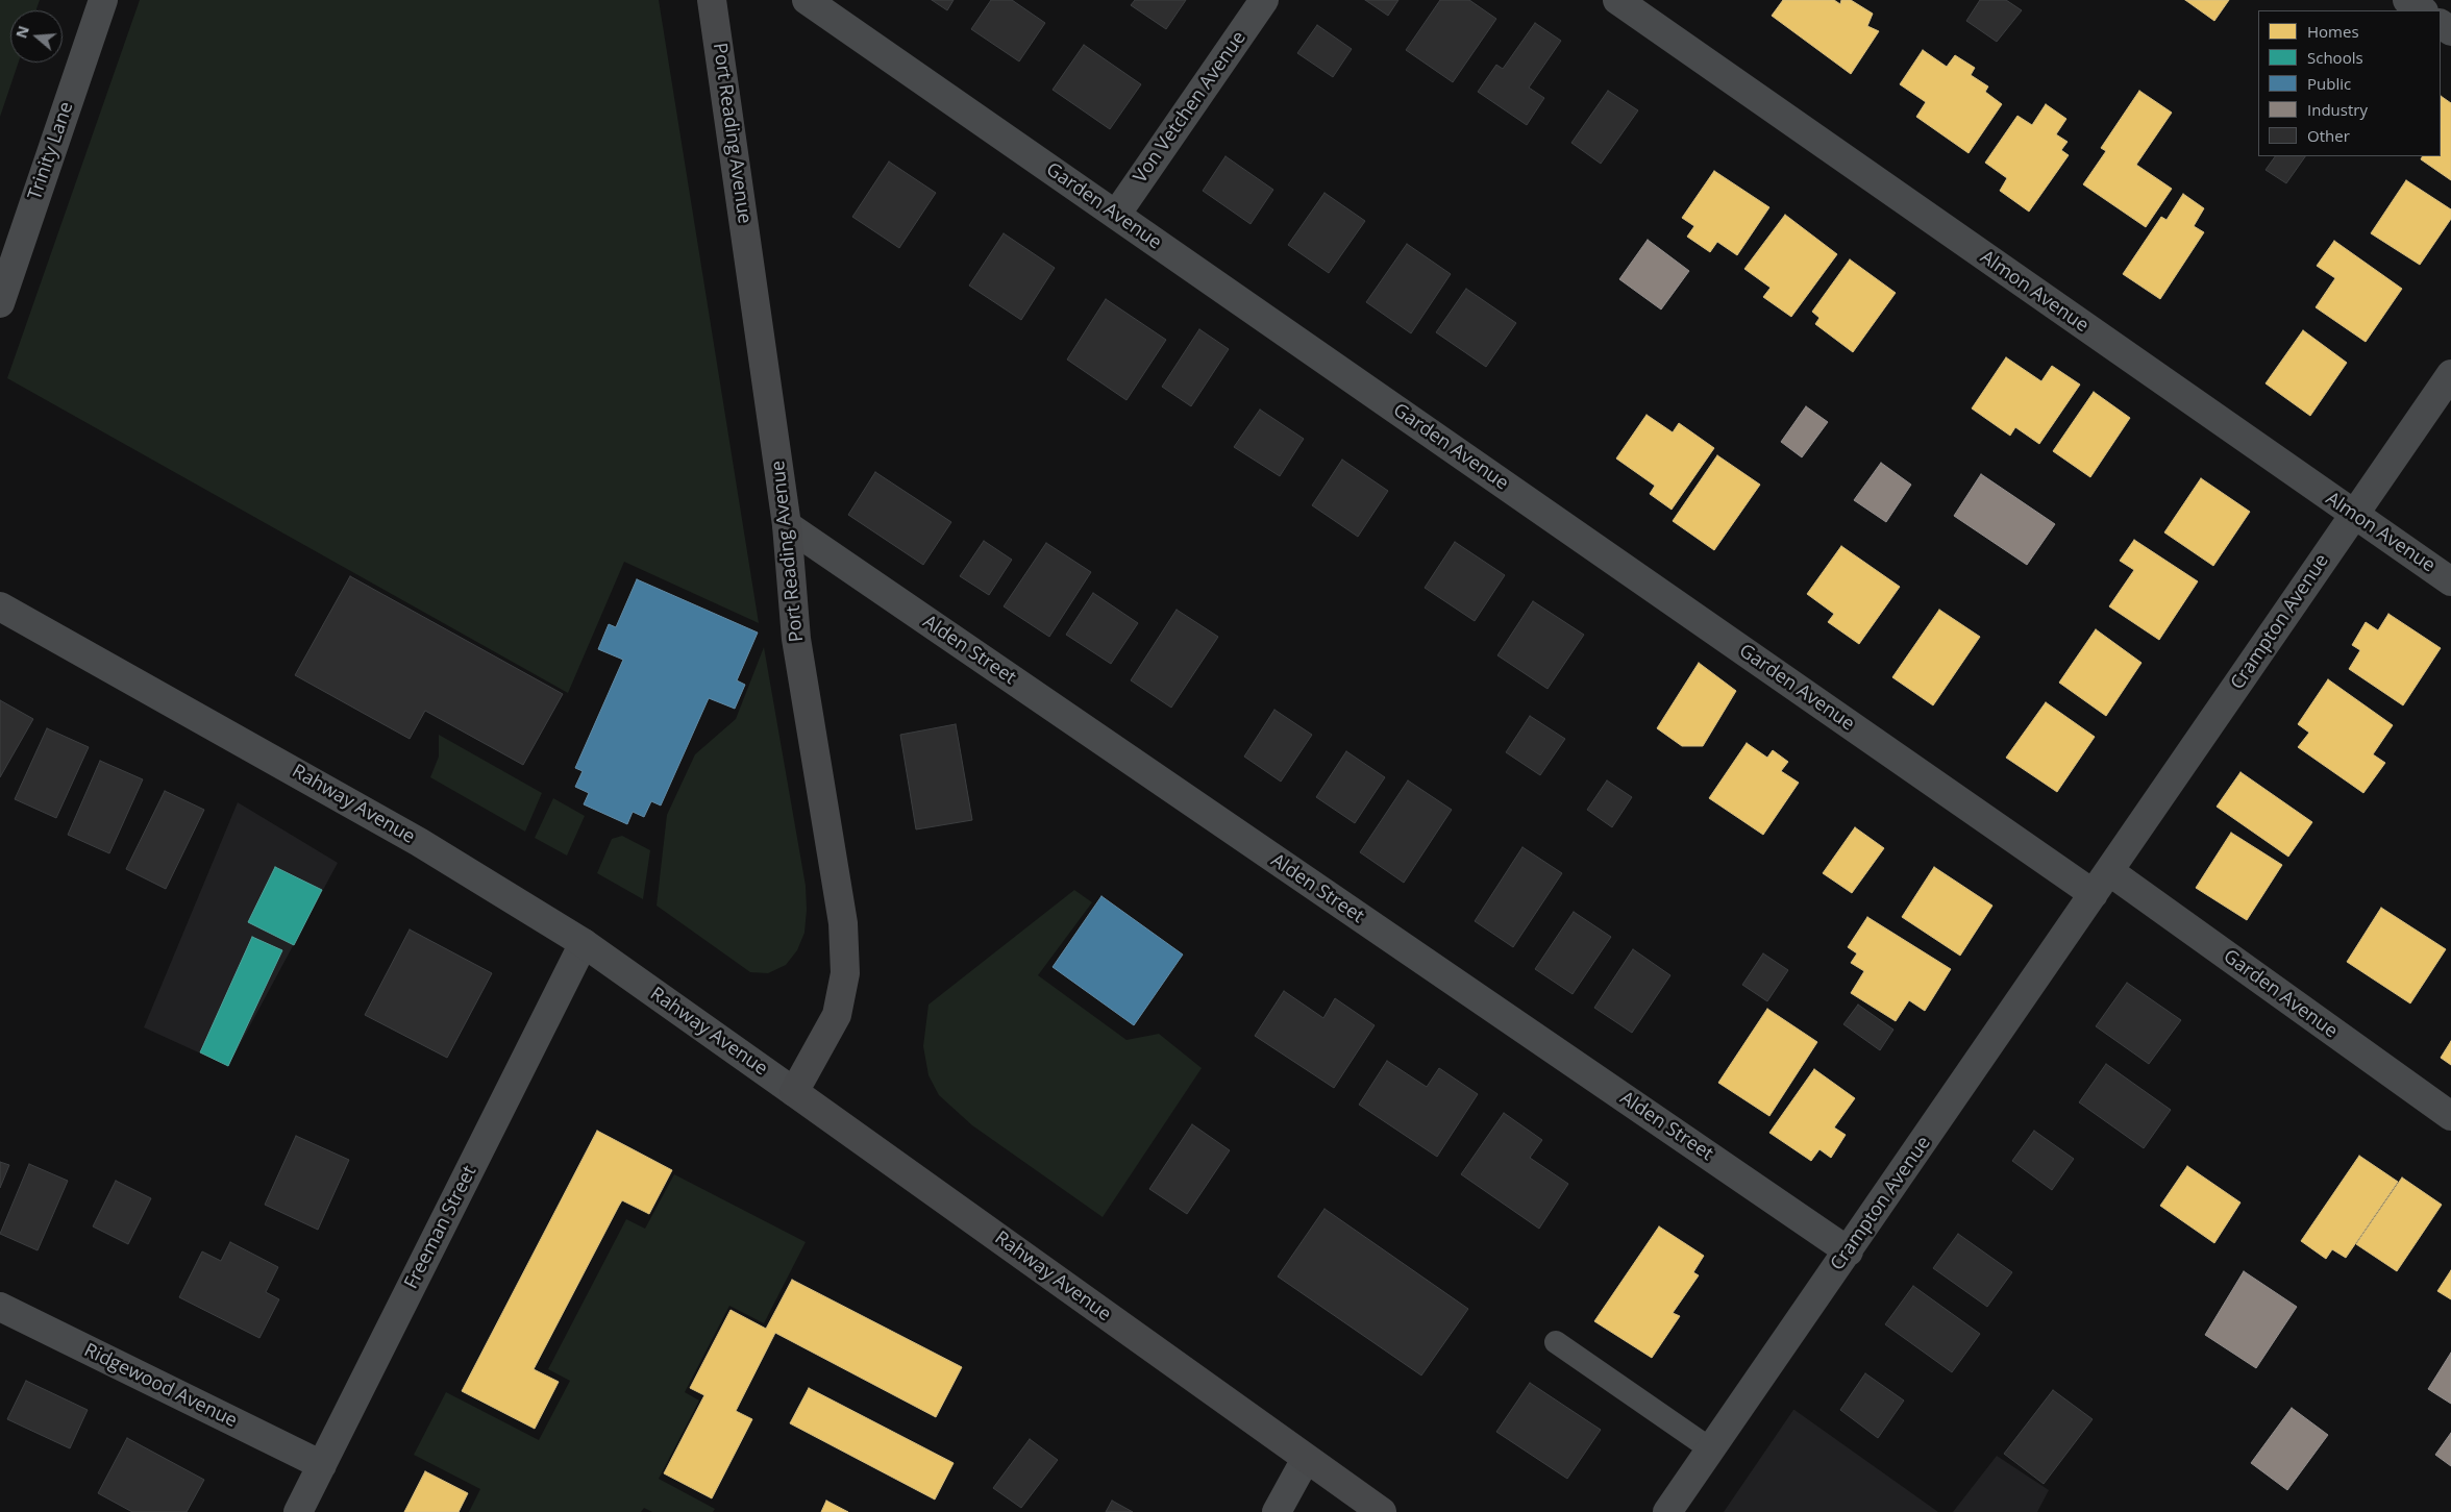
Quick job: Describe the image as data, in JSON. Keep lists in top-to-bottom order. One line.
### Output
{"streets":{"main road":["Port Reading Avenue","Rahway Avenue"],"street":["Von Vetchen Avenue","Trinity Lane","Garden Avenue","Almon Avenue","Crampton Avenue","Alden Street","Freeman Street","Ridgewood Avenue"]},"crossings":[["Von Vetchen Avenue","Garden Avenue"],["Port Reading Avenue","Alden Street"],["Port Reading Avenue","Rahway Avenue"],["Garden Avenue","Crampton Avenue"],["Almon Avenue","Crampton Avenue"],["Crampton Avenue","Alden Street"],["Rahway Avenue","Freeman Street"],["Freeman Street","Ridgewood Avenue"]],"legend":["Homes","Schools","Public","Industry","Other"],"north":"left"}
